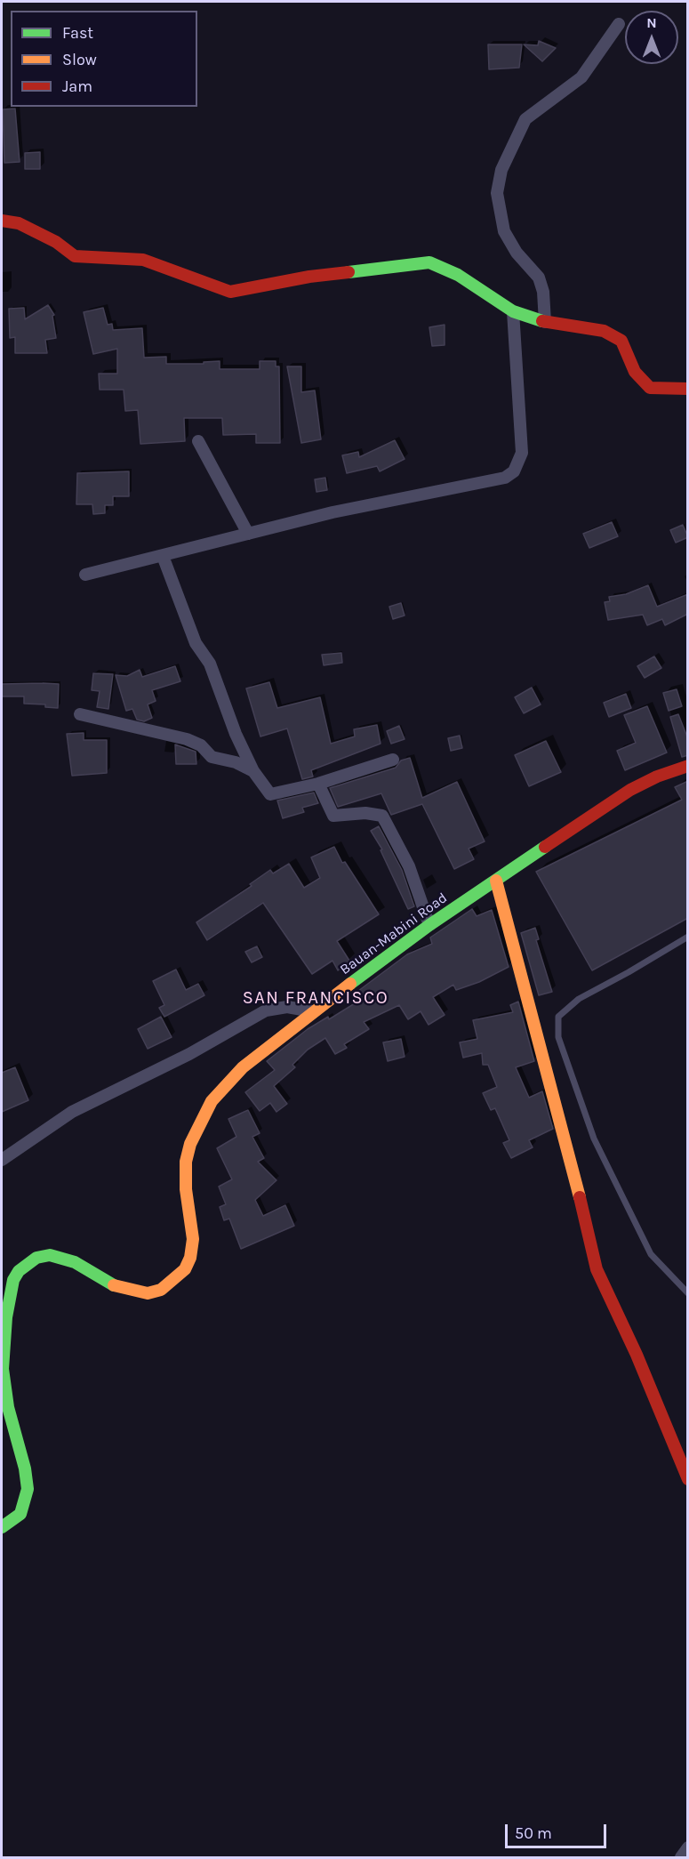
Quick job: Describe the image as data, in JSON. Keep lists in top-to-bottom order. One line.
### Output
{"streets":{"street":["Bauan-Mabini Road"]},"districts":["SAN FRANCISCO"],"legend":["Fast","Slow","Jam"],"scale_bar":"50 m","north":"top"}
